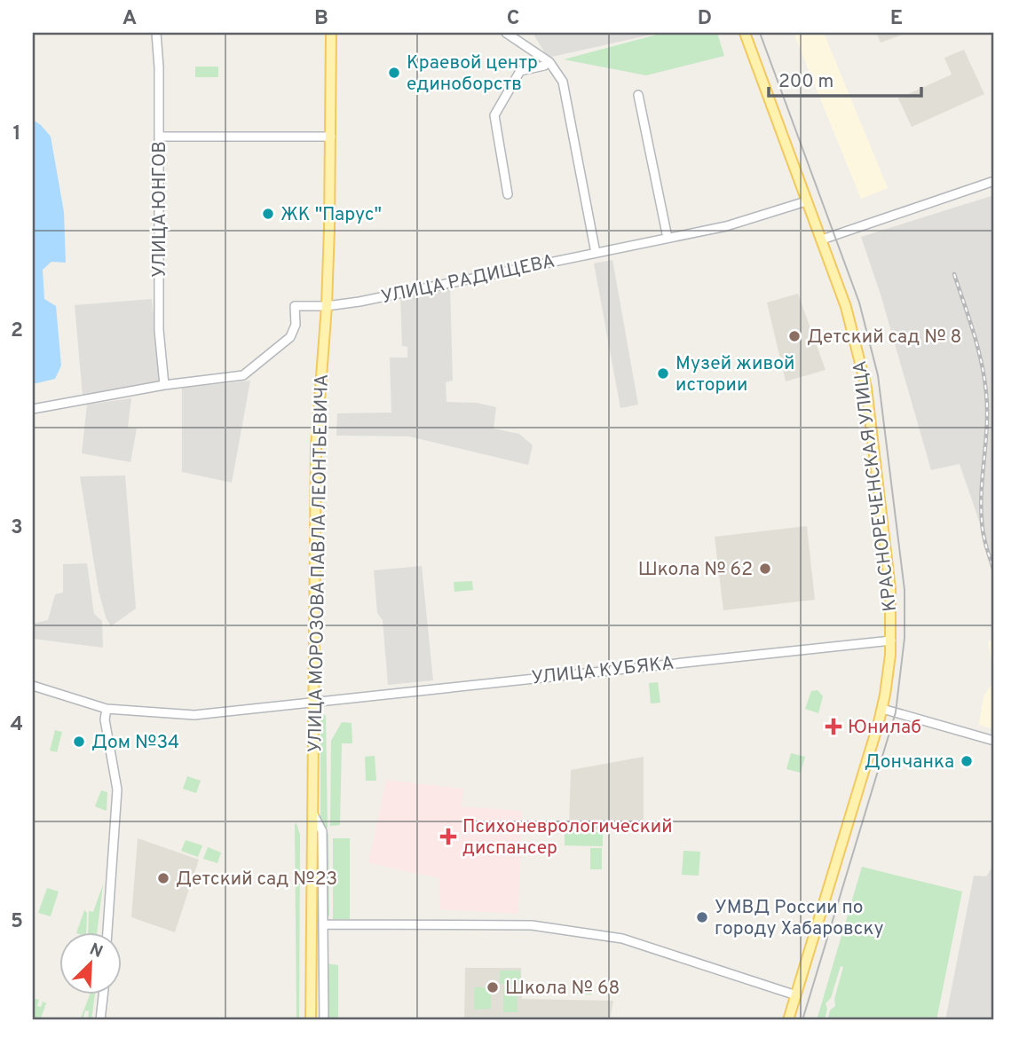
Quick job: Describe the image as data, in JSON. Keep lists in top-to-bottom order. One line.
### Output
{"streets":{"main road":["КРАСНОРЕЧЕНСКАЯ УЛИЦА","УЛИЦА МОРОЗОВА ПАВЛА ЛЕОНТЬЕВИЧА"],"street":["УЛИЦА ЮНГОВ","УЛИЦА РАДИЩЕВА","УЛИЦА КУБЯКА"]},"crossings":[["УЛИЦА ЮНГОВ","УЛИЦА РАДИЩЕВА"],["УЛИЦА РАДИЩЕВА","КРАСНОРЕЧЕНСКАЯ УЛИЦА"],["УЛИЦА РАДИЩЕВА","УЛИЦА МОРОЗОВА ПАВЛА ЛЕОНТЬЕВИЧА"],["КРАСНОРЕЧЕНСКАЯ УЛИЦА","УЛИЦА КУБЯКА"],["УЛИЦА МОРОЗОВА ПАВЛА ЛЕОНТЬЕВИЧА","УЛИЦА КУБЯКА"]],"places":{"other":["Краевой центр единоборств","ЖК \"Парус\"","Детский сад № 8","Музей живой истории","Школа № 62","Дом №34","Дончанка","Детский сад №23","УМВД России по городу Хабаровску","Школа № 68"],"health":["Юнилаб","Психоневрологический диспансер"]},"scale_bar":"200 m","north":"top right","grid":{"columns":["A","B","C","D","E"],"rows":["1","2","3","4","5"]}}
